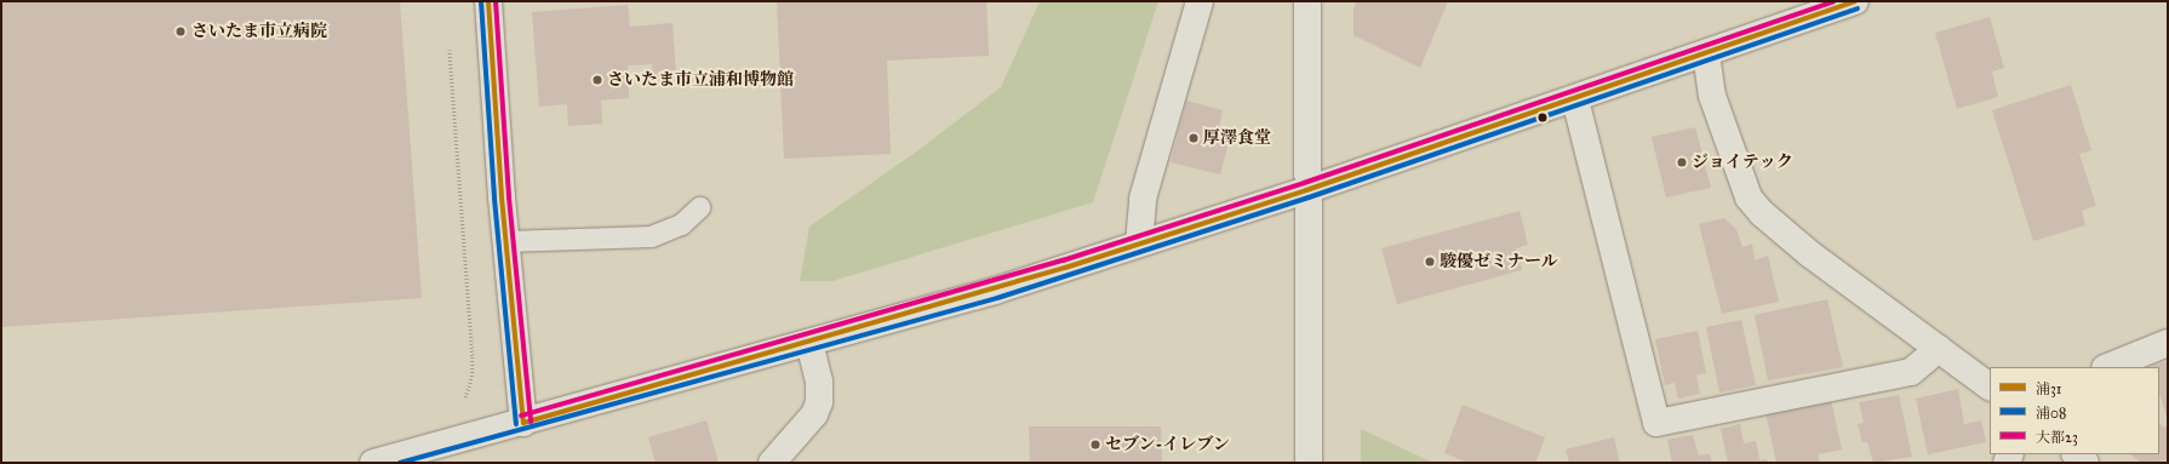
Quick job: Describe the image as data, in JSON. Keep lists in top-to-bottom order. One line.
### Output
{"places":["さいたま市立病院","さいたま市立浦和博物館","厚澤食堂","ジョイテック","駿優ゼミナール","セブン-イレブン"],"lines":["transit line 浦31","transit line 浦08","transit line 大都23"],"legend":["浦31","浦08","大都23"]}
